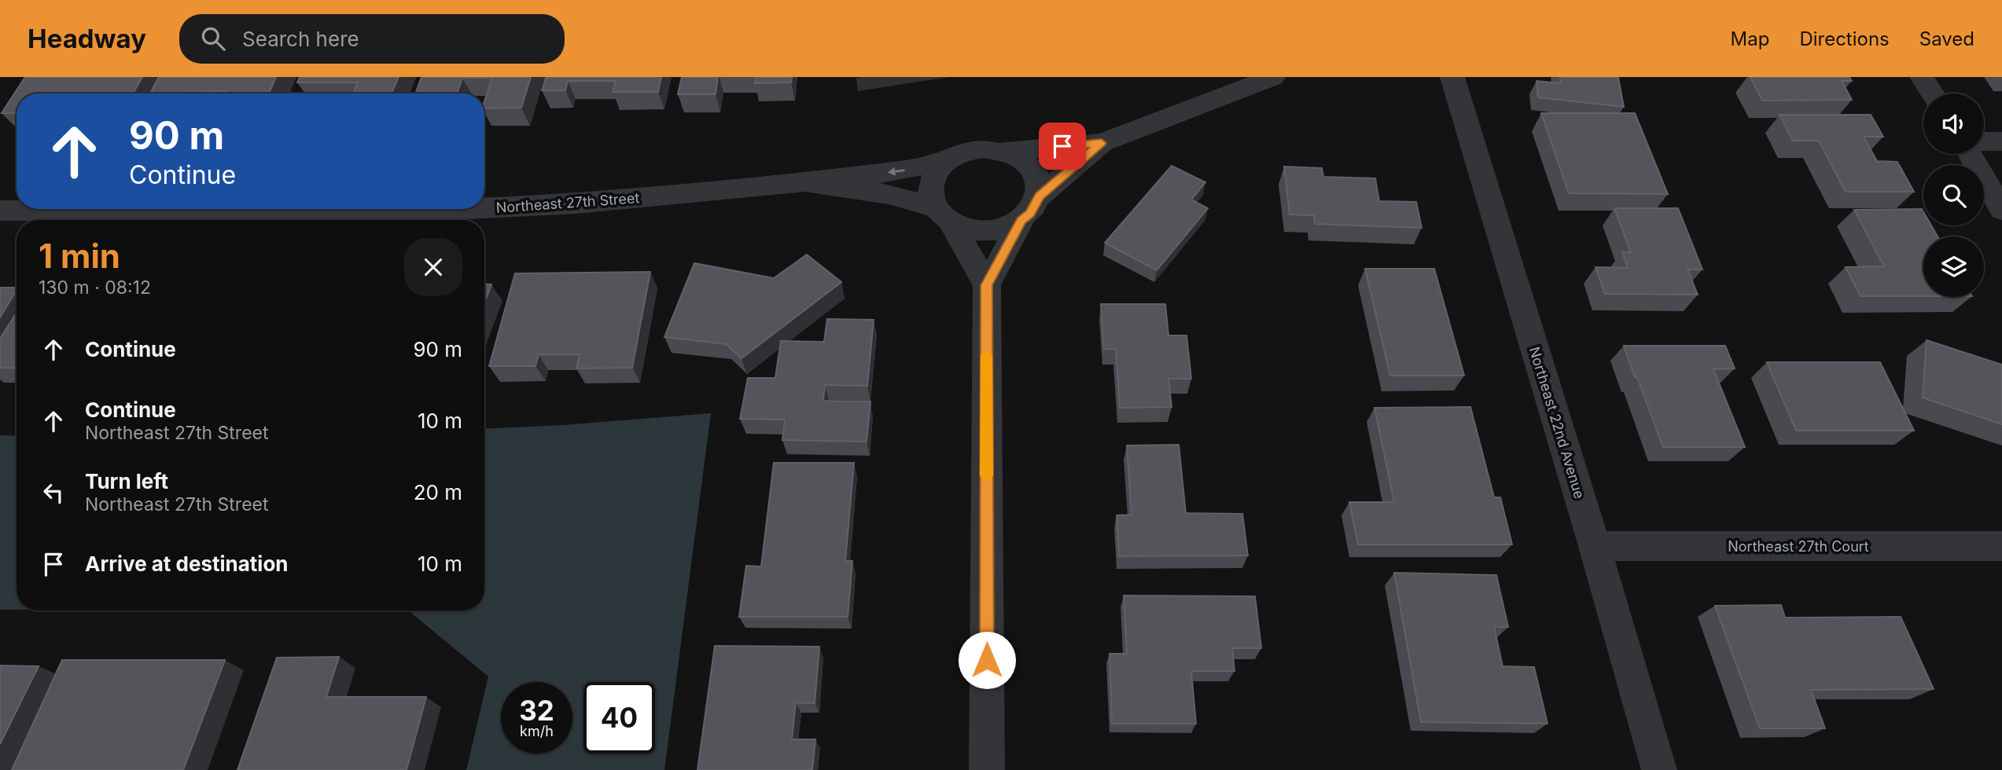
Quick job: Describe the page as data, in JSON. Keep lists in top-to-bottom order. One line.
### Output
{"streets":{"street":["Northeast 27th Street","Northeast 22nd Avenue","Northeast 27th Court"]},"crossings":[["Northeast 22nd Avenue","Northeast 27th Court"]],"page":{"header":"Headway","search":"Search here","nav":["Map","Directions","Saved"],"turn":["90 m","Continue"],"heading":["1 min","130 m · 08:12"],"list":[{"name":"Continue","value":"90 m"},{"name":"Continue","note":"Northeast 27th Street","value":"10 m"},{"name":"Turn left","note":"Northeast 27th Street","value":"20 m"},{"name":"Arrive at destination","value":"10 m"}],"speed":"32 km/h","limit":"40"}}
